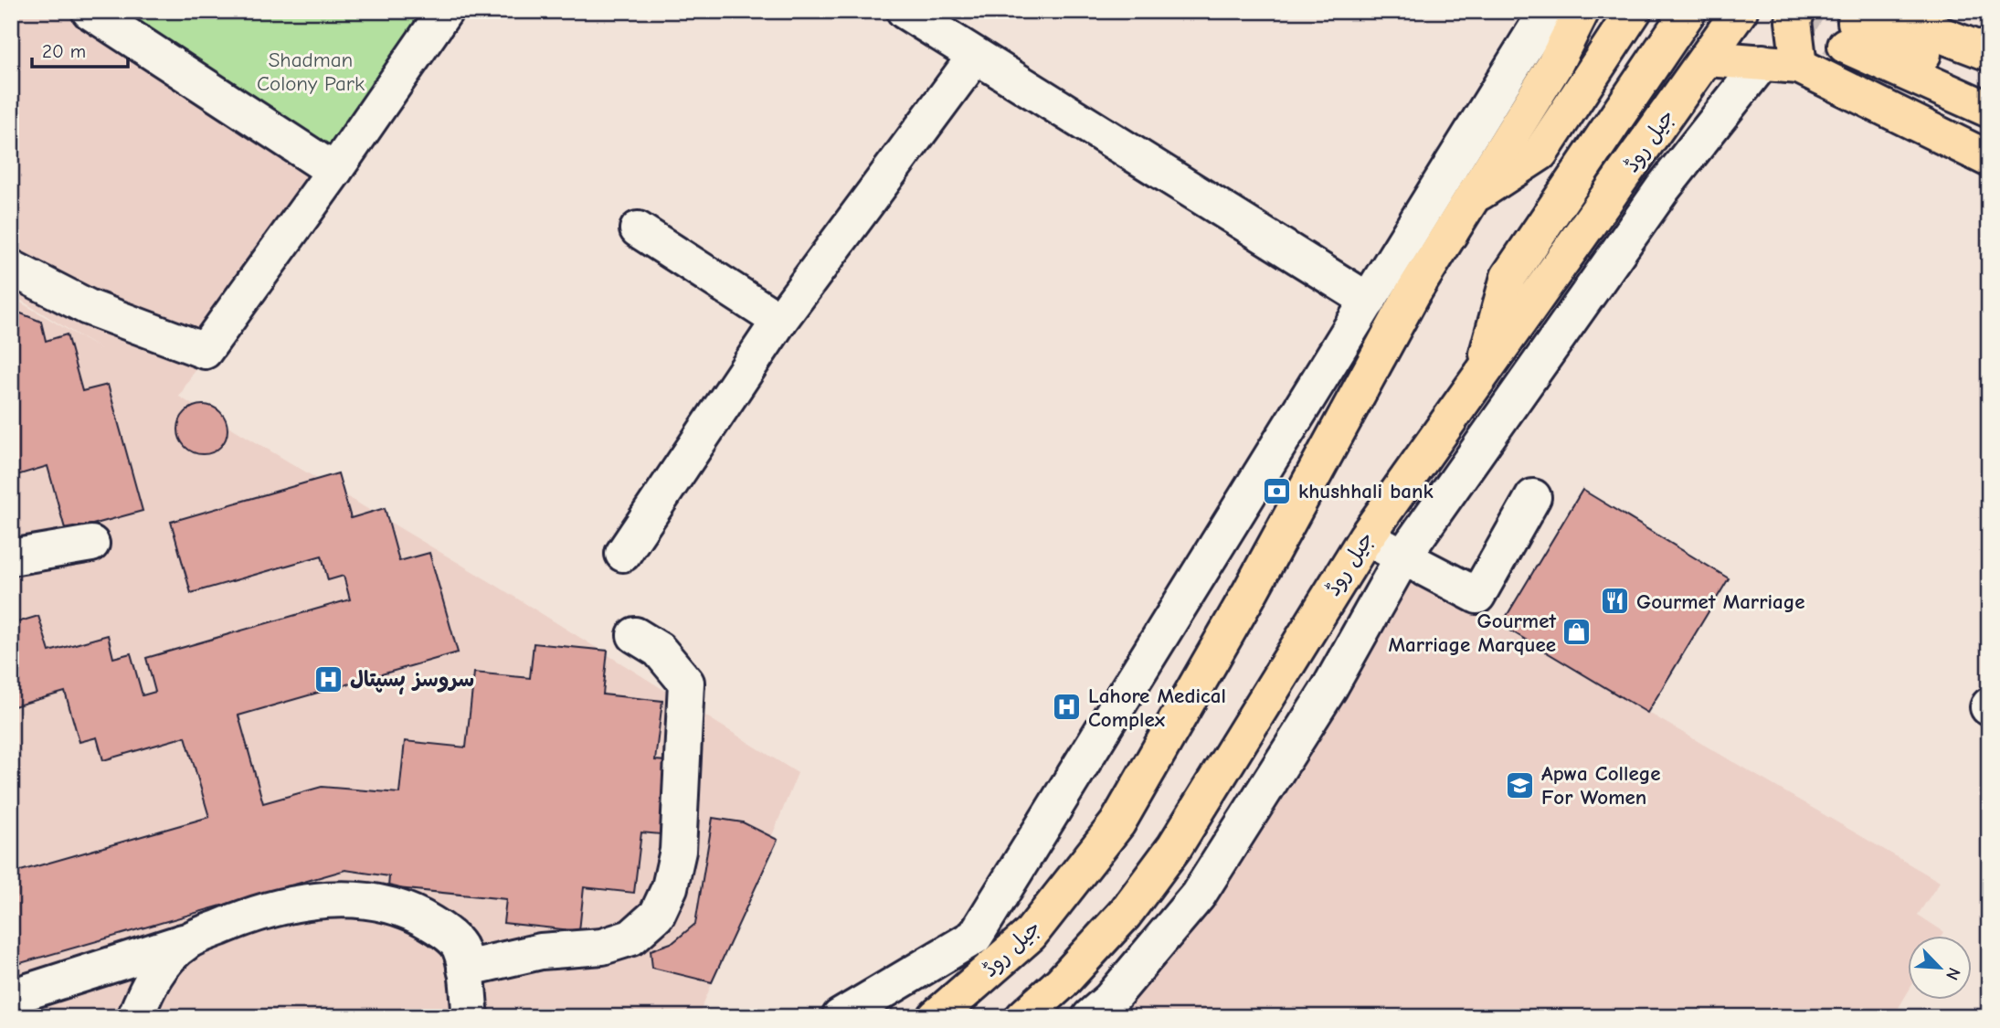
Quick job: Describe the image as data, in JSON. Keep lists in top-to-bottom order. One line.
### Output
{"streets":{"main road":["جیل روڈ"]},"parks":["Shadman Colony Park"],"places":{"bank":["khushhali bank"],"restaurant":["Gourmet Marriage"],"shop":["Gourmet Marriage Marquee"],"hospital":["سروسز ہسپتال","Lahore Medical Complex"],"school or university":["Apwa College For Women"]},"scale_bar":"20 m","north":"bottom right"}
